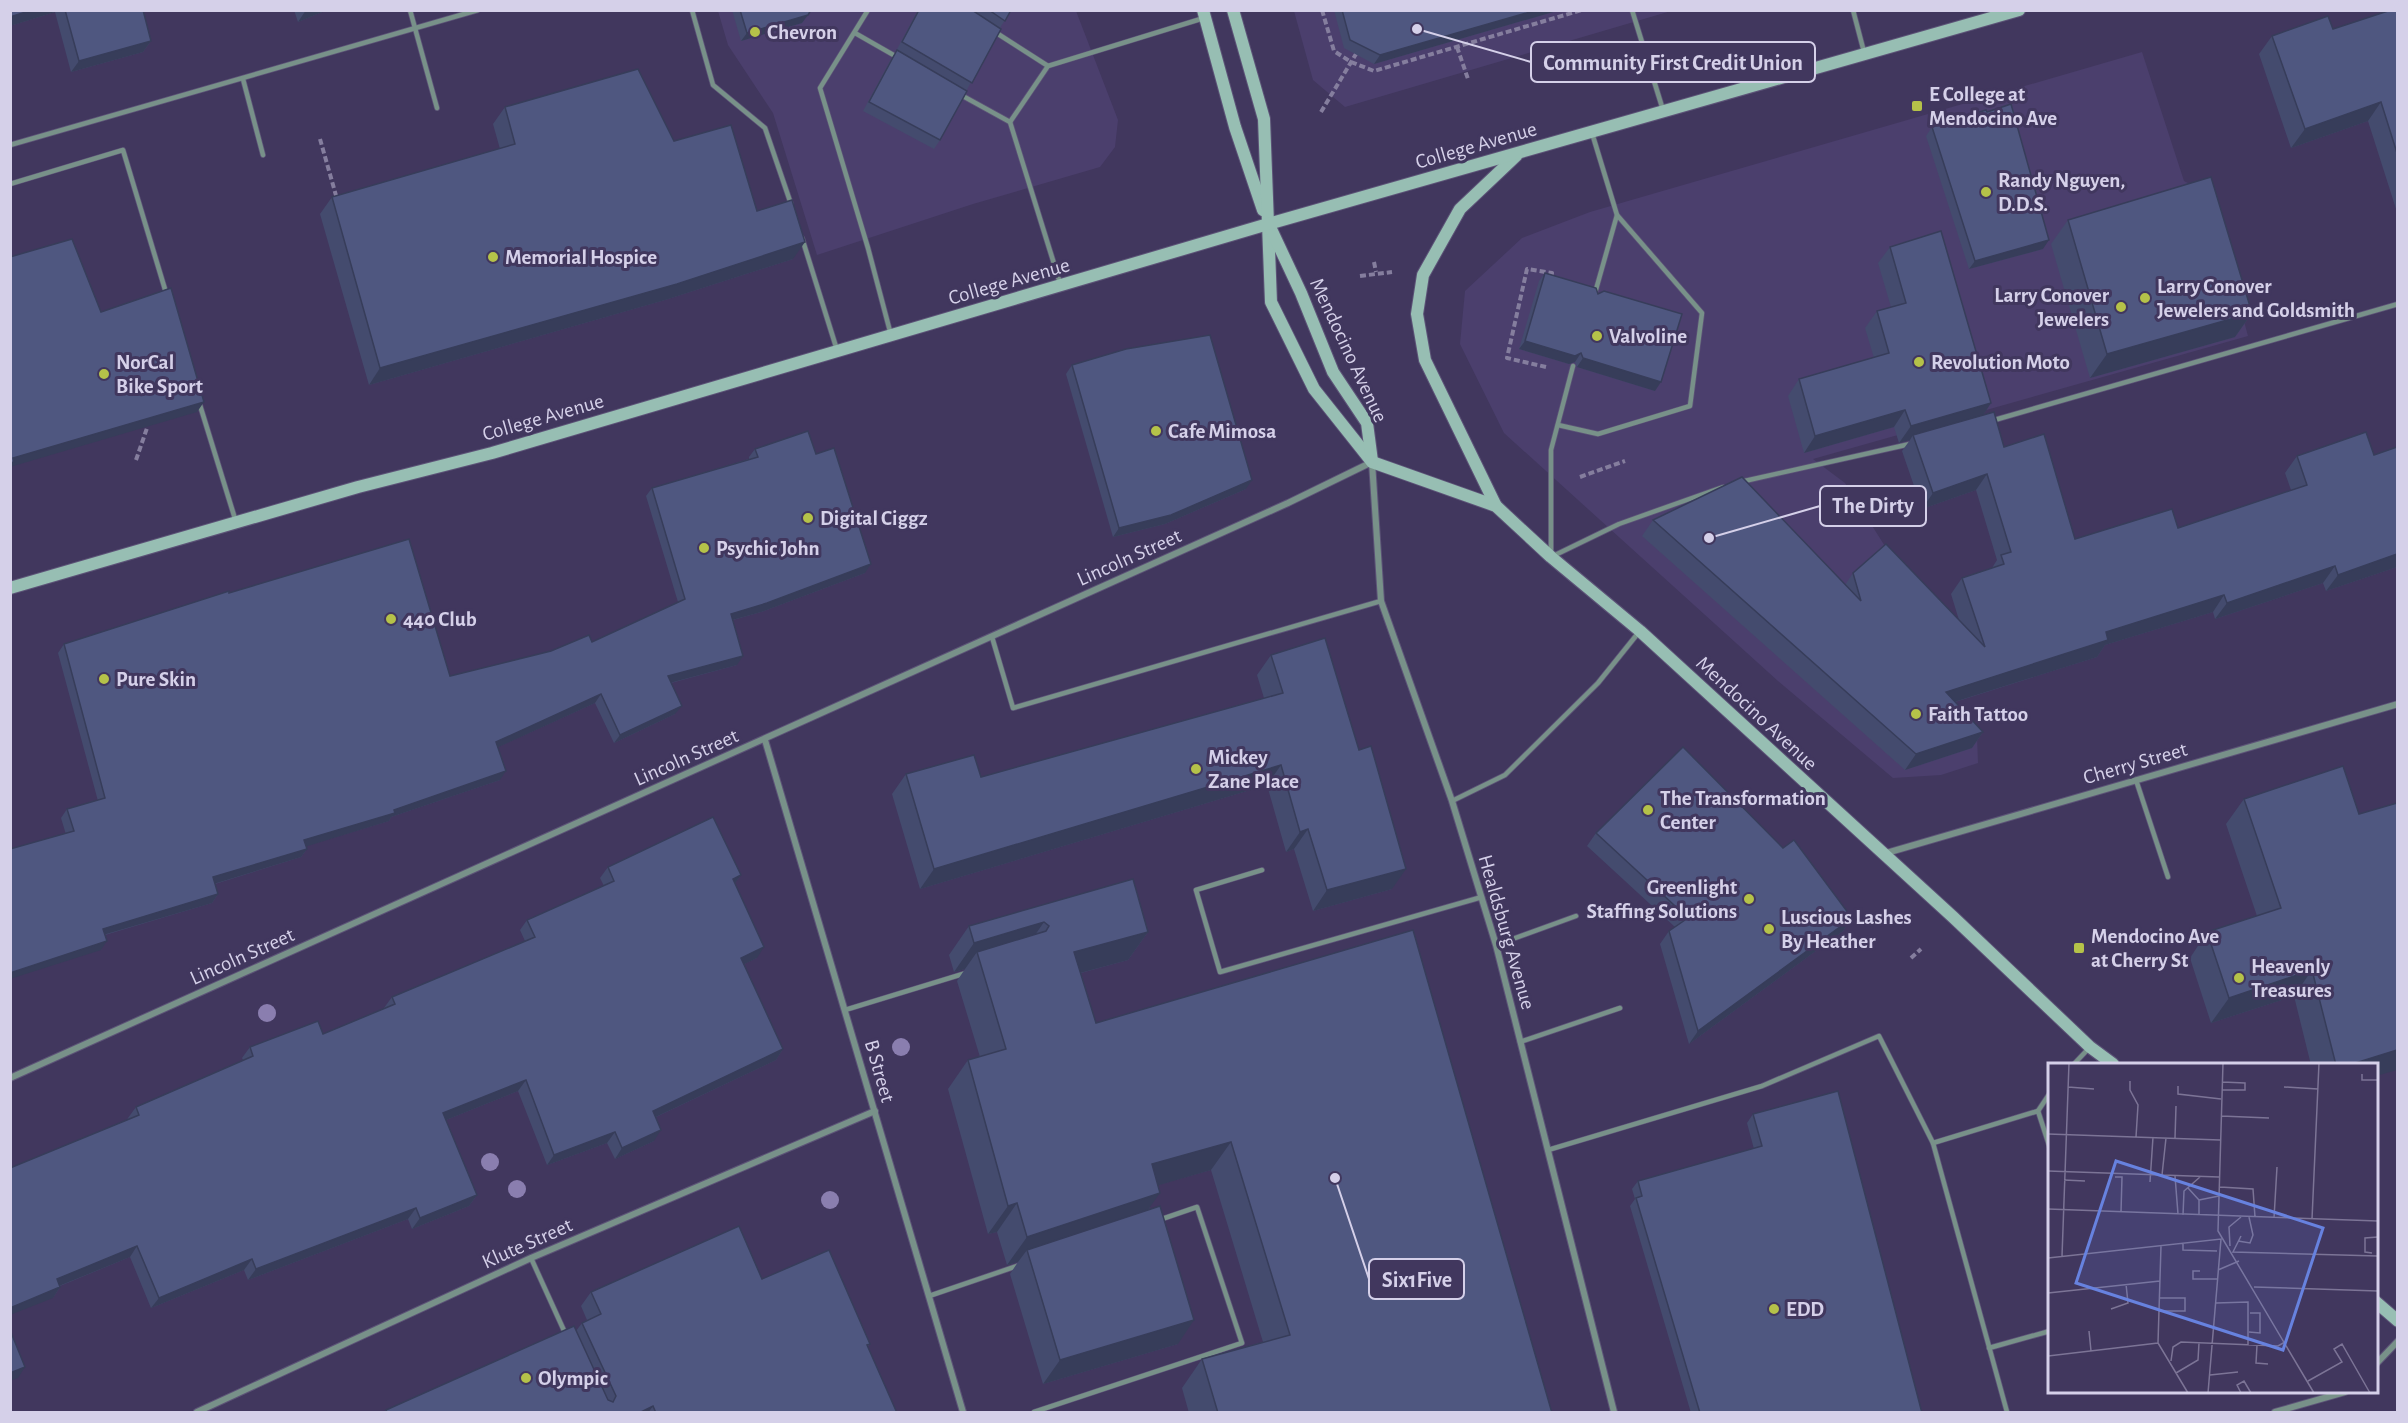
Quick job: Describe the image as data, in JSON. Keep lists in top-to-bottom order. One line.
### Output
{"streets":{"main road":["College Avenue","Mendocino Avenue"],"street":["Lincoln Street","Cherry Street","Healdsburg Avenue","B Street","Klute Street"]},"crossings":[["College Avenue","Mendocino Avenue"],["Mendocino Avenue","Lincoln Street"],["Mendocino Avenue","Cherry Street"],["Mendocino Avenue","Healdsburg Avenue"],["Lincoln Street","Healdsburg Avenue"],["Lincoln Street","B Street"],["B Street","Klute Street"]],"places":{"other":["Community First Credit Union","Chevron","Randy Nguyen, D.D.S.","Memorial Hospice","Larry Conover Jewelers and Goldsmith","Larry Conover Jewelers","Valvoline","Revolution Moto","NorCal Bike Sport","Cafe Mimosa","Digital Ciggz","The Dirty","Psychic John","440 Club","Pure Skin","Faith Tattoo","Mickey Zane Place","The Transformation Center","Greenlight Staffing Solutions","Luscious Lashes By Heather","Heavenly Treasures","Six1Five","EDD","Olympic"],"transit":["E College at Mendocino Ave","Mendocino Ave at Cherry St"]}}
